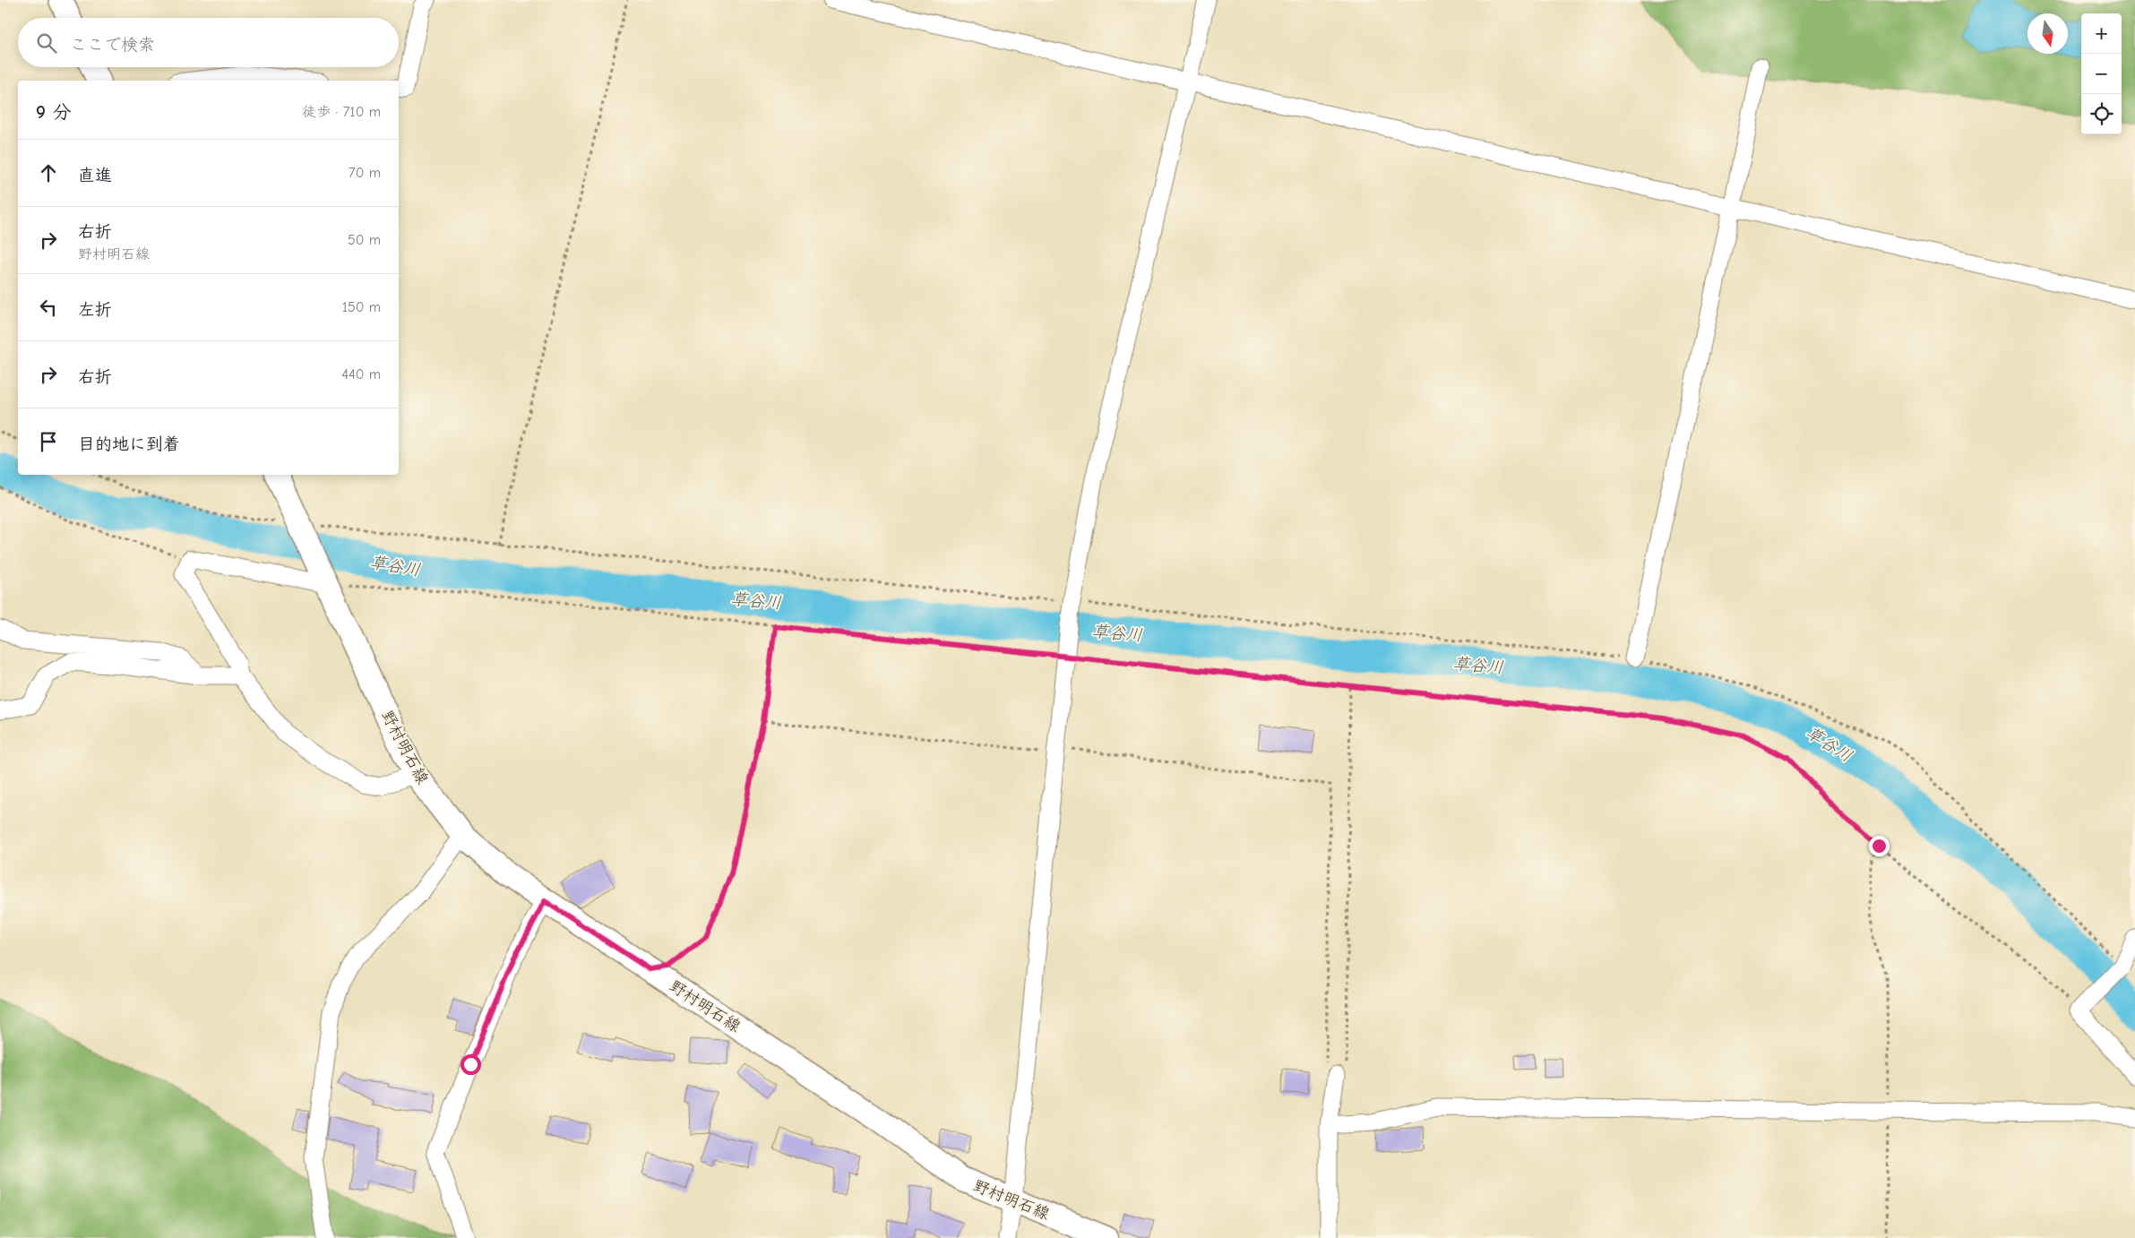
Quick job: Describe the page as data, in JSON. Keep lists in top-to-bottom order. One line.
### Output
{"streets":{"main road":["野村明石線"]},"water":["草谷川"],"north":"bottom","page":{"map_buttons":["+","−"],"search":"ここで検索","heading":["9 分","徒歩 · 710 m"],"list":[["直進","70 m"],["右折","野村明石線","50 m"],["左折","150 m"],["右折","440 m"],"目的地に到着"]}}
